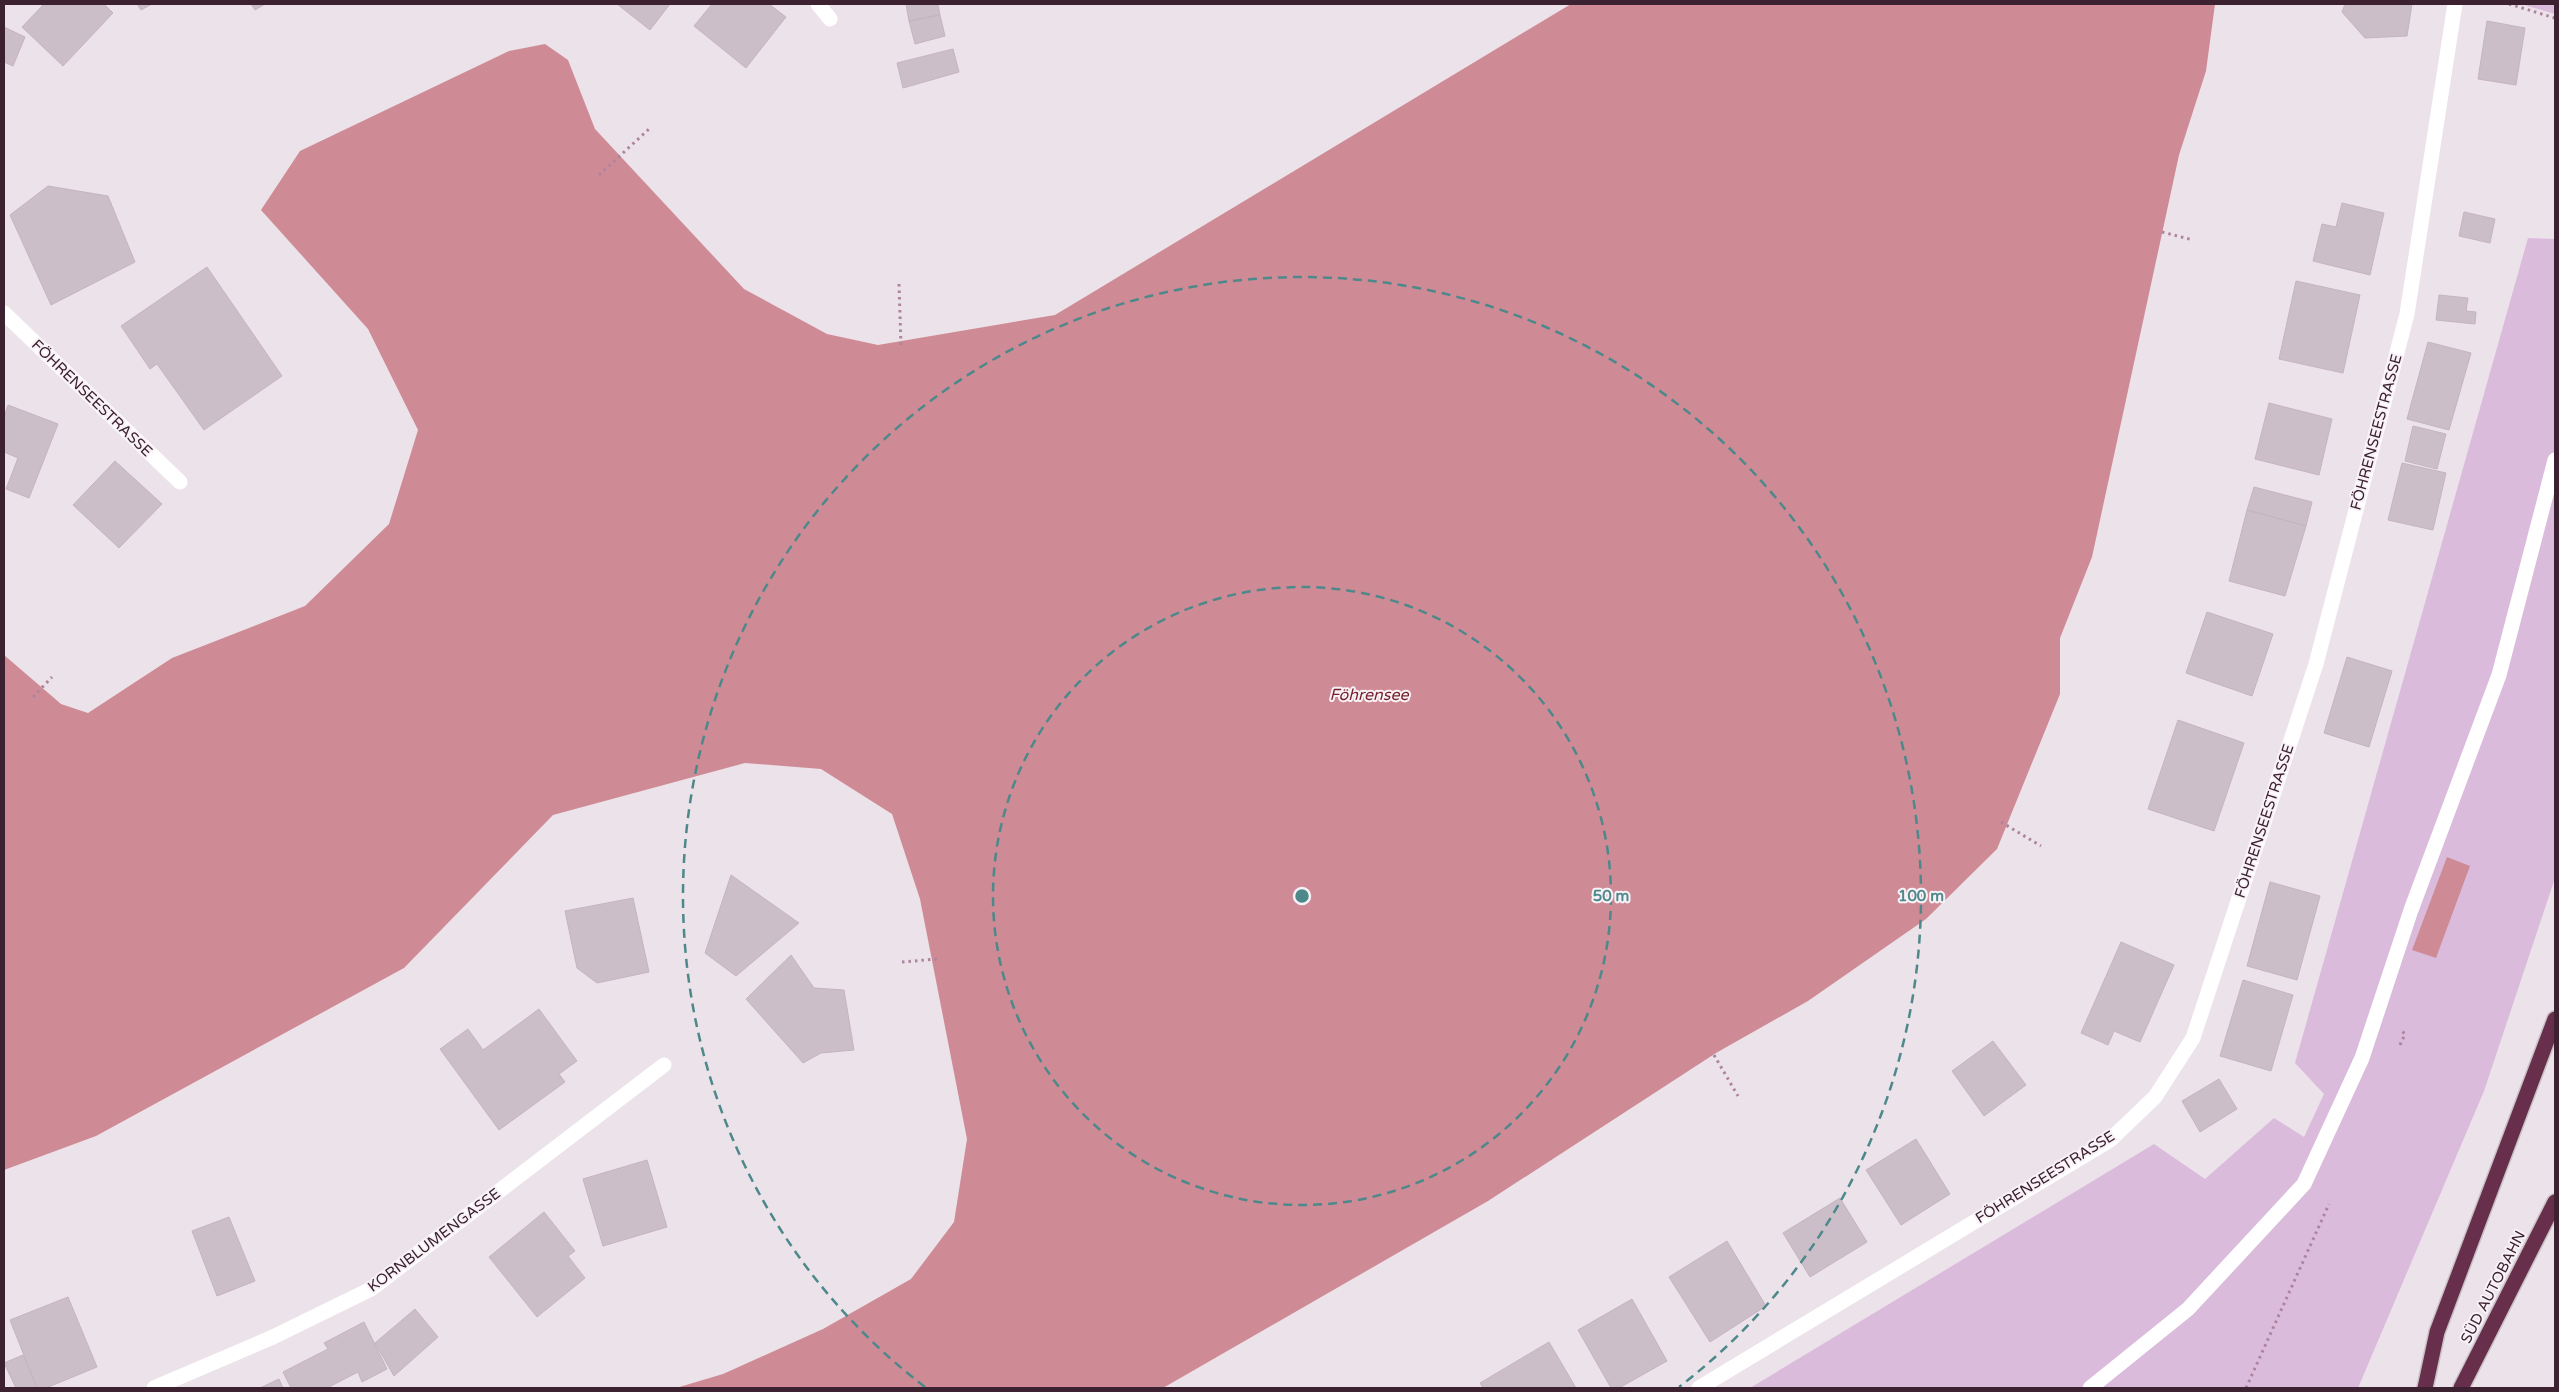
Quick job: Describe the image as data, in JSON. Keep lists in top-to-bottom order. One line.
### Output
{"streets":{"highway":["SÜD AUTOBAHN"],"street":["FÖHRENSEESTRASSE","KORNBLUMENGASSE"]},"water":["Föhrensee"],"rings":["50 m","100 m"]}
